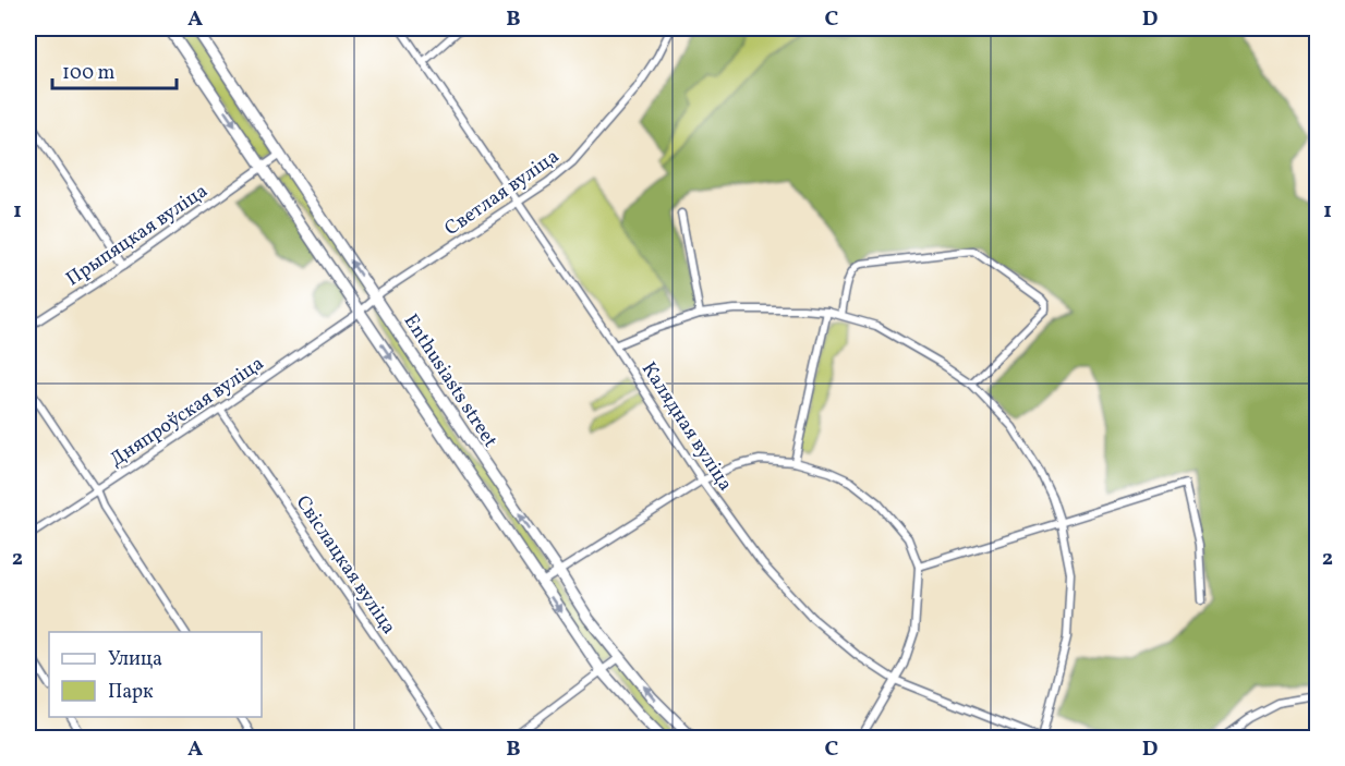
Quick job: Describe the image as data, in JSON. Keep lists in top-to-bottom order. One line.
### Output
{"streets":{"street":["Светлая вуліца","Прыпяцкая вуліца","Enthusiasts street","Дняпроўская вуліца","Калядная вуліца","Свіслацкая вуліца"]},"crossings":[["Светлая вуліца","Enthusiasts street"],["Светлая вуліца","Дняпроўская вуліца"],["Светлая вуліца","Калядная вуліца"],["Прыпяцкая вуліца","Enthusiasts street"],["Enthusiasts street","Дняпроўская вуліца"],["Дняпроўская вуліца","Свіслацкая вуліца"]],"legend":["Улица","Парк"],"scale_bar":"100 m","grid":{"columns":["A","B","C","D"],"rows":["1","2"]}}
